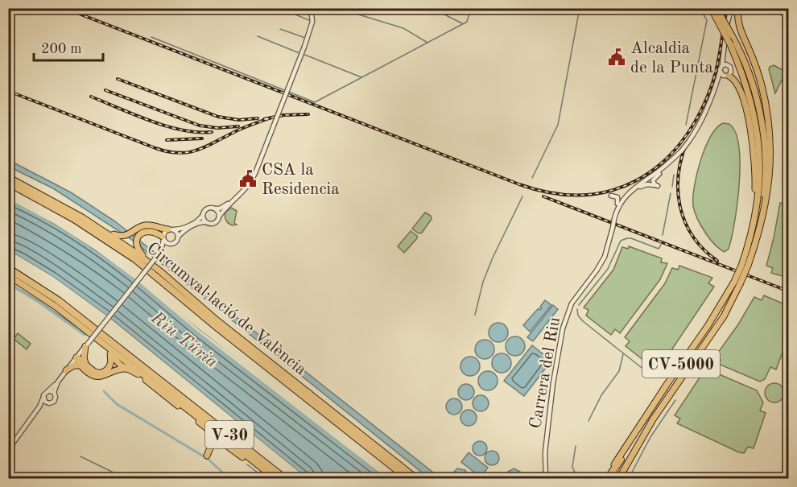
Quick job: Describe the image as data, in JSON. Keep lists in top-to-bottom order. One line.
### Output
{"streets":{"highway":["Circumval·lació de València","CV-5000","V-30"],"street":["Carrera del Riu"]},"water":["Riu Túria"],"places":{"public building":["Alcaldia de la Punta","CSA la Residencia"]},"scale_bar":"200 m"}
